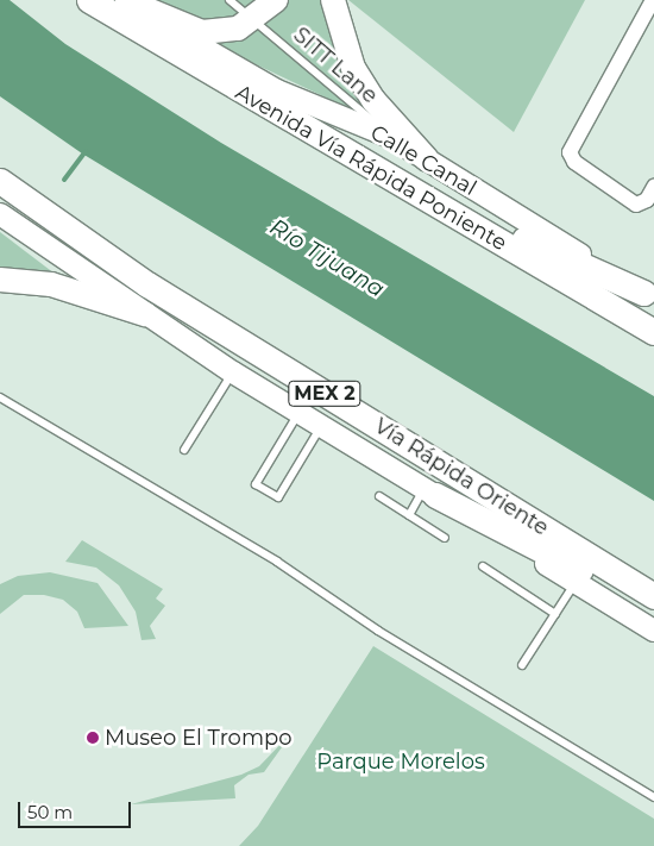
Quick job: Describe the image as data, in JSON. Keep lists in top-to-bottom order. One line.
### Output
{"streets":{"highway":["Avenida Vía Rápida Poniente","MEX 2","Vía Rápida Oriente"],"main road":["Calle Canal"],"lane":["SITT Lane"]},"crossings":[["SITT Lane","Calle Canal"]],"water":["Río Tijuana"],"parks":["Parque Morelos"],"places":["Museo El Trompo"],"scale_bar":"50 m"}
